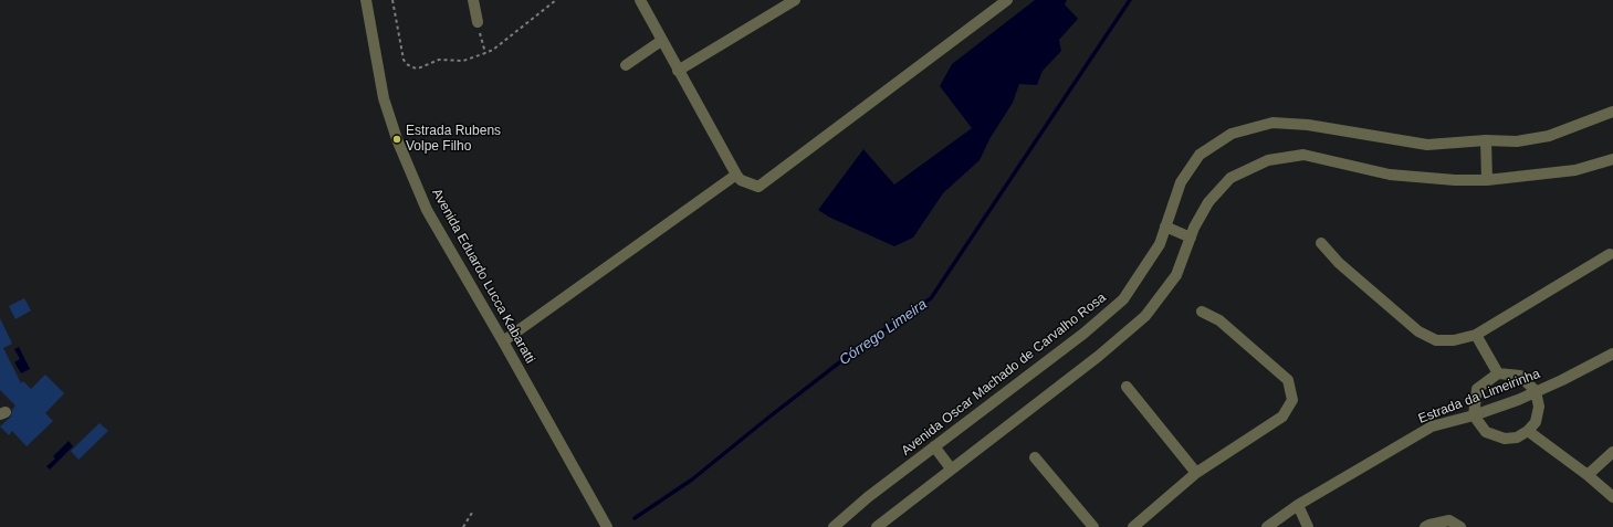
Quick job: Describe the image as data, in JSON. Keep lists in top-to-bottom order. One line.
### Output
{"streets":{"street":["Avenida Eduardo Lucca Kabaratti","Avenida Oscar Machado de Carvalho Rosa","Estrada da Limeirinha"]},"water":["Córrego Limeira"],"places":["Estrada Rubens Volpe Filho"]}
